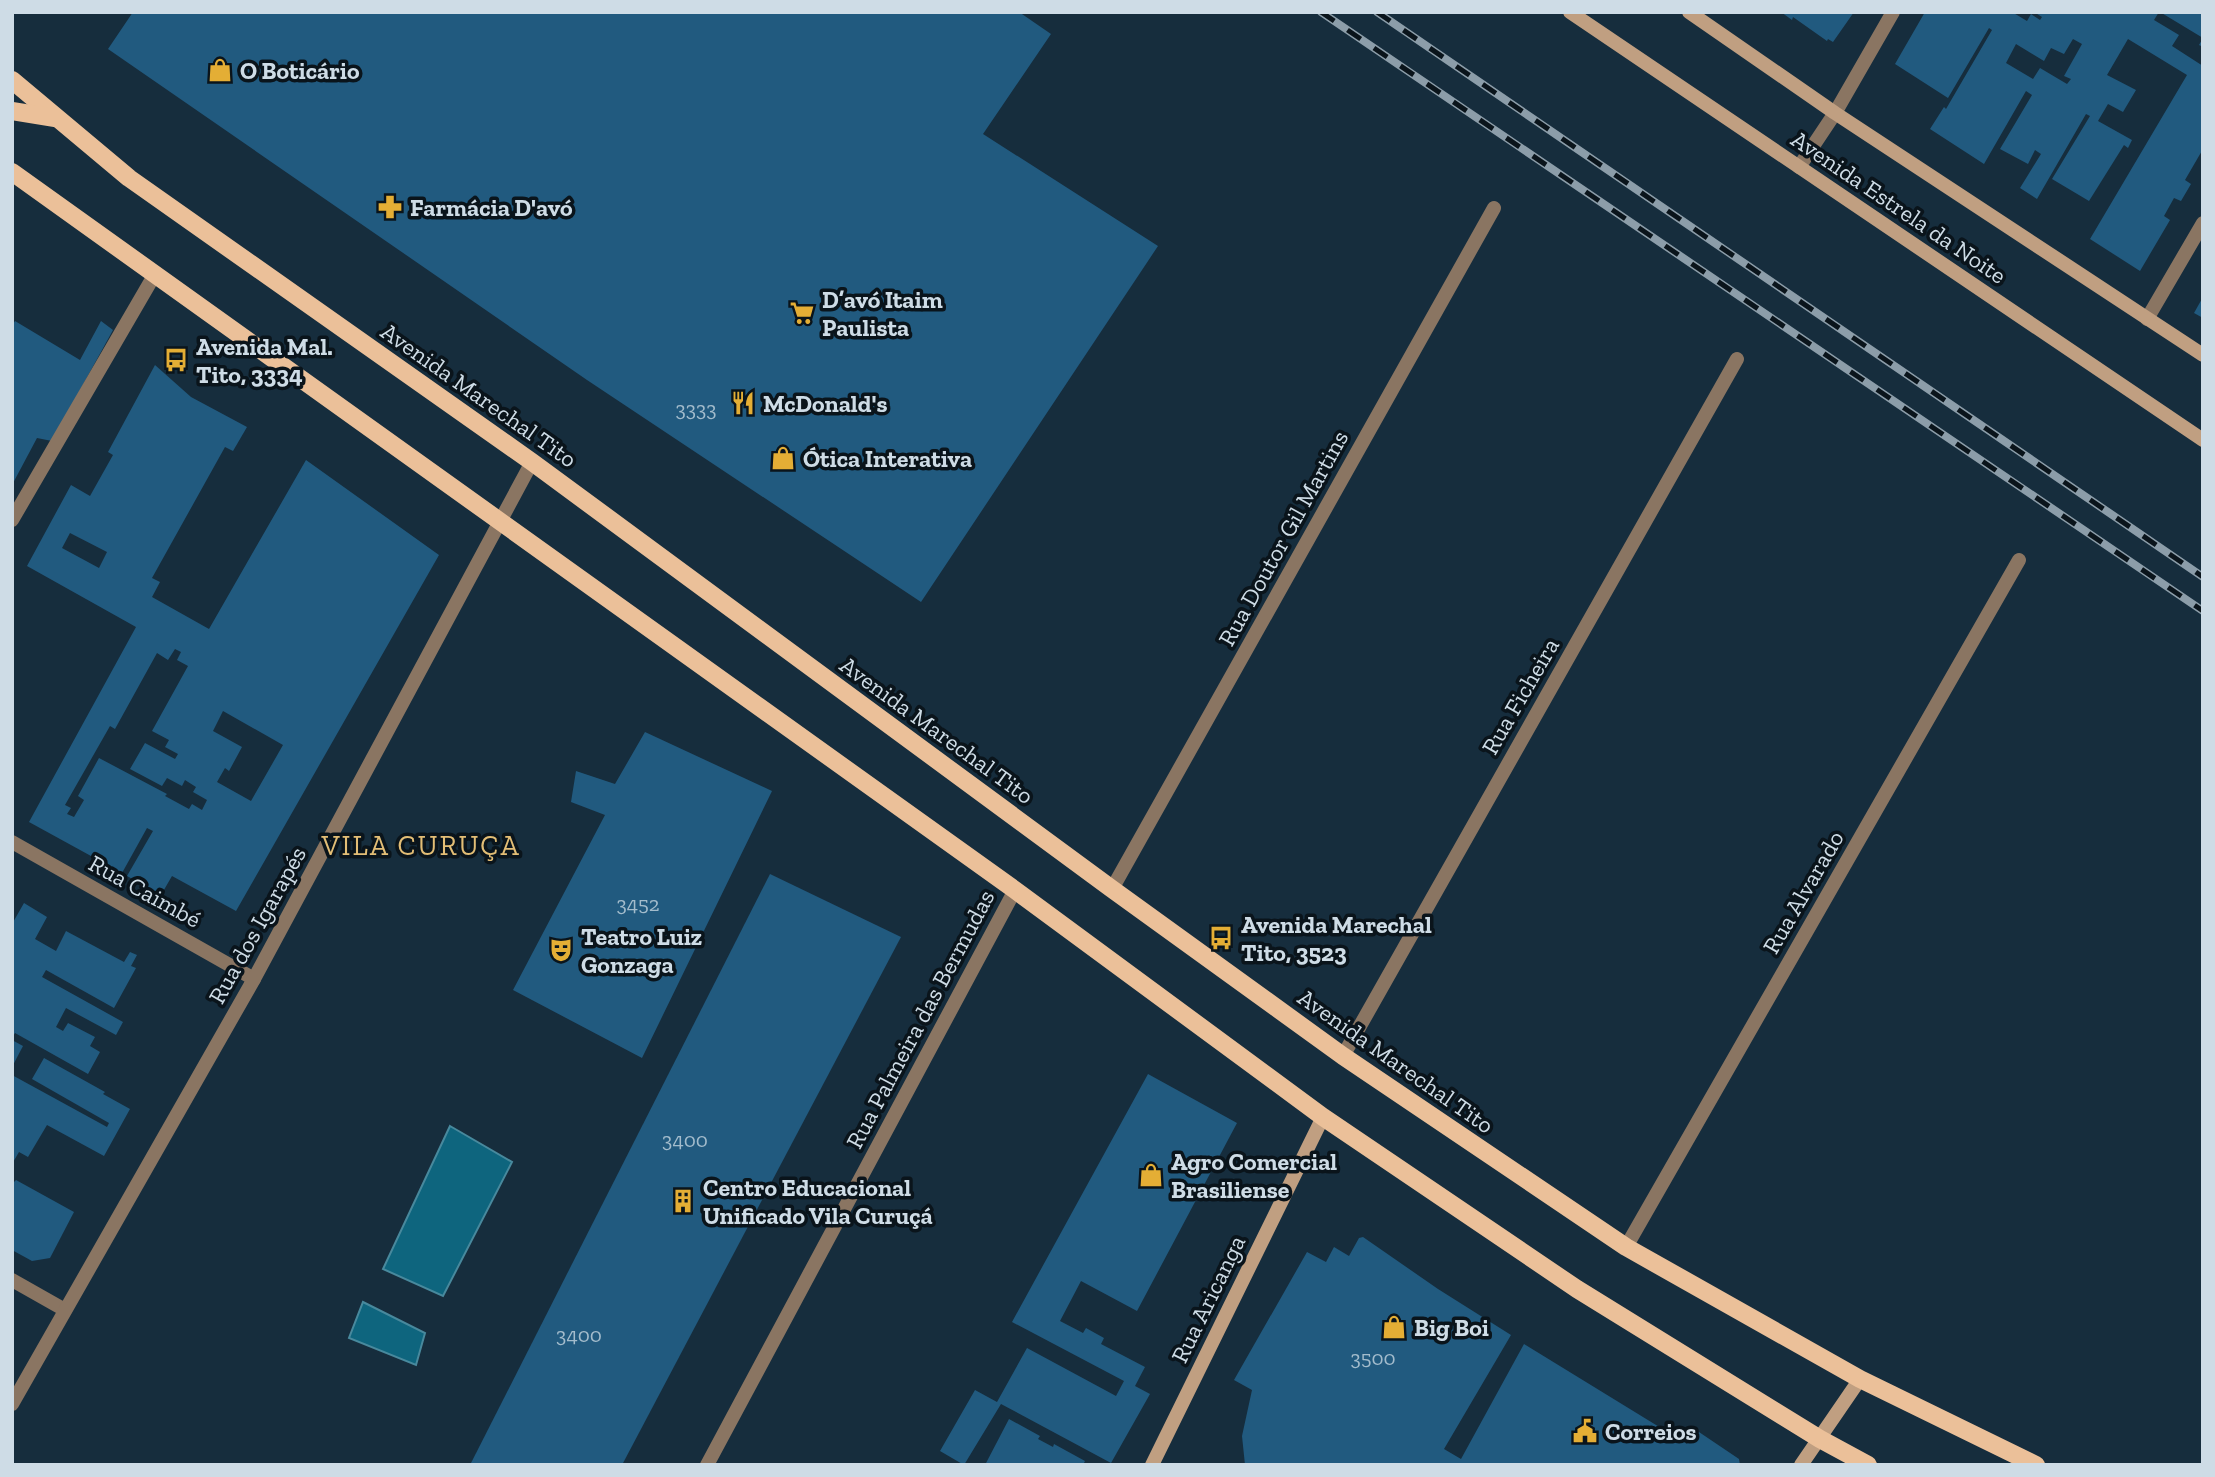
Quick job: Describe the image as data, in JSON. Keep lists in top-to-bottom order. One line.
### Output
{"streets":{"main road":["Avenida Marechal Tito"],"street":["Avenida Estrela da Noite","Rua Doutor Gil Martins","Rua Ficheira","Rua Caimbé","Rua Alvarado","Rua dos Igarapés","Rua Palmeira das Bermudas","Rua Aricanga"]},"crossings":[["Avenida Marechal Tito","Rua Doutor Gil Martins"],["Avenida Marechal Tito","Rua Ficheira"],["Avenida Marechal Tito","Rua Alvarado"],["Avenida Marechal Tito","Rua dos Igarapés"],["Rua Caimbé","Rua dos Igarapés"]],"districts":["VILA CURUÇA"],"places":{"shop":["O Boticário","Ótica Interativa","Agro Comercial Brasiliense","Big Boi"],"pharmacy":["Farmácia D'avó"],"supermarket":["D’avó Itaim Paulista"],"bus stop":["Avenida Mal. Tito, 3334","Avenida Marechal Tito, 3523"],"restaurant":["McDonald's"],"theatre":["Teatro Luiz Gonzaga"],"building":["Centro Educacional Unificado Vila Curuçá"],"public building":["Correios"]},"house_numbers":["3333","3452","3400","3400","3500"]}
